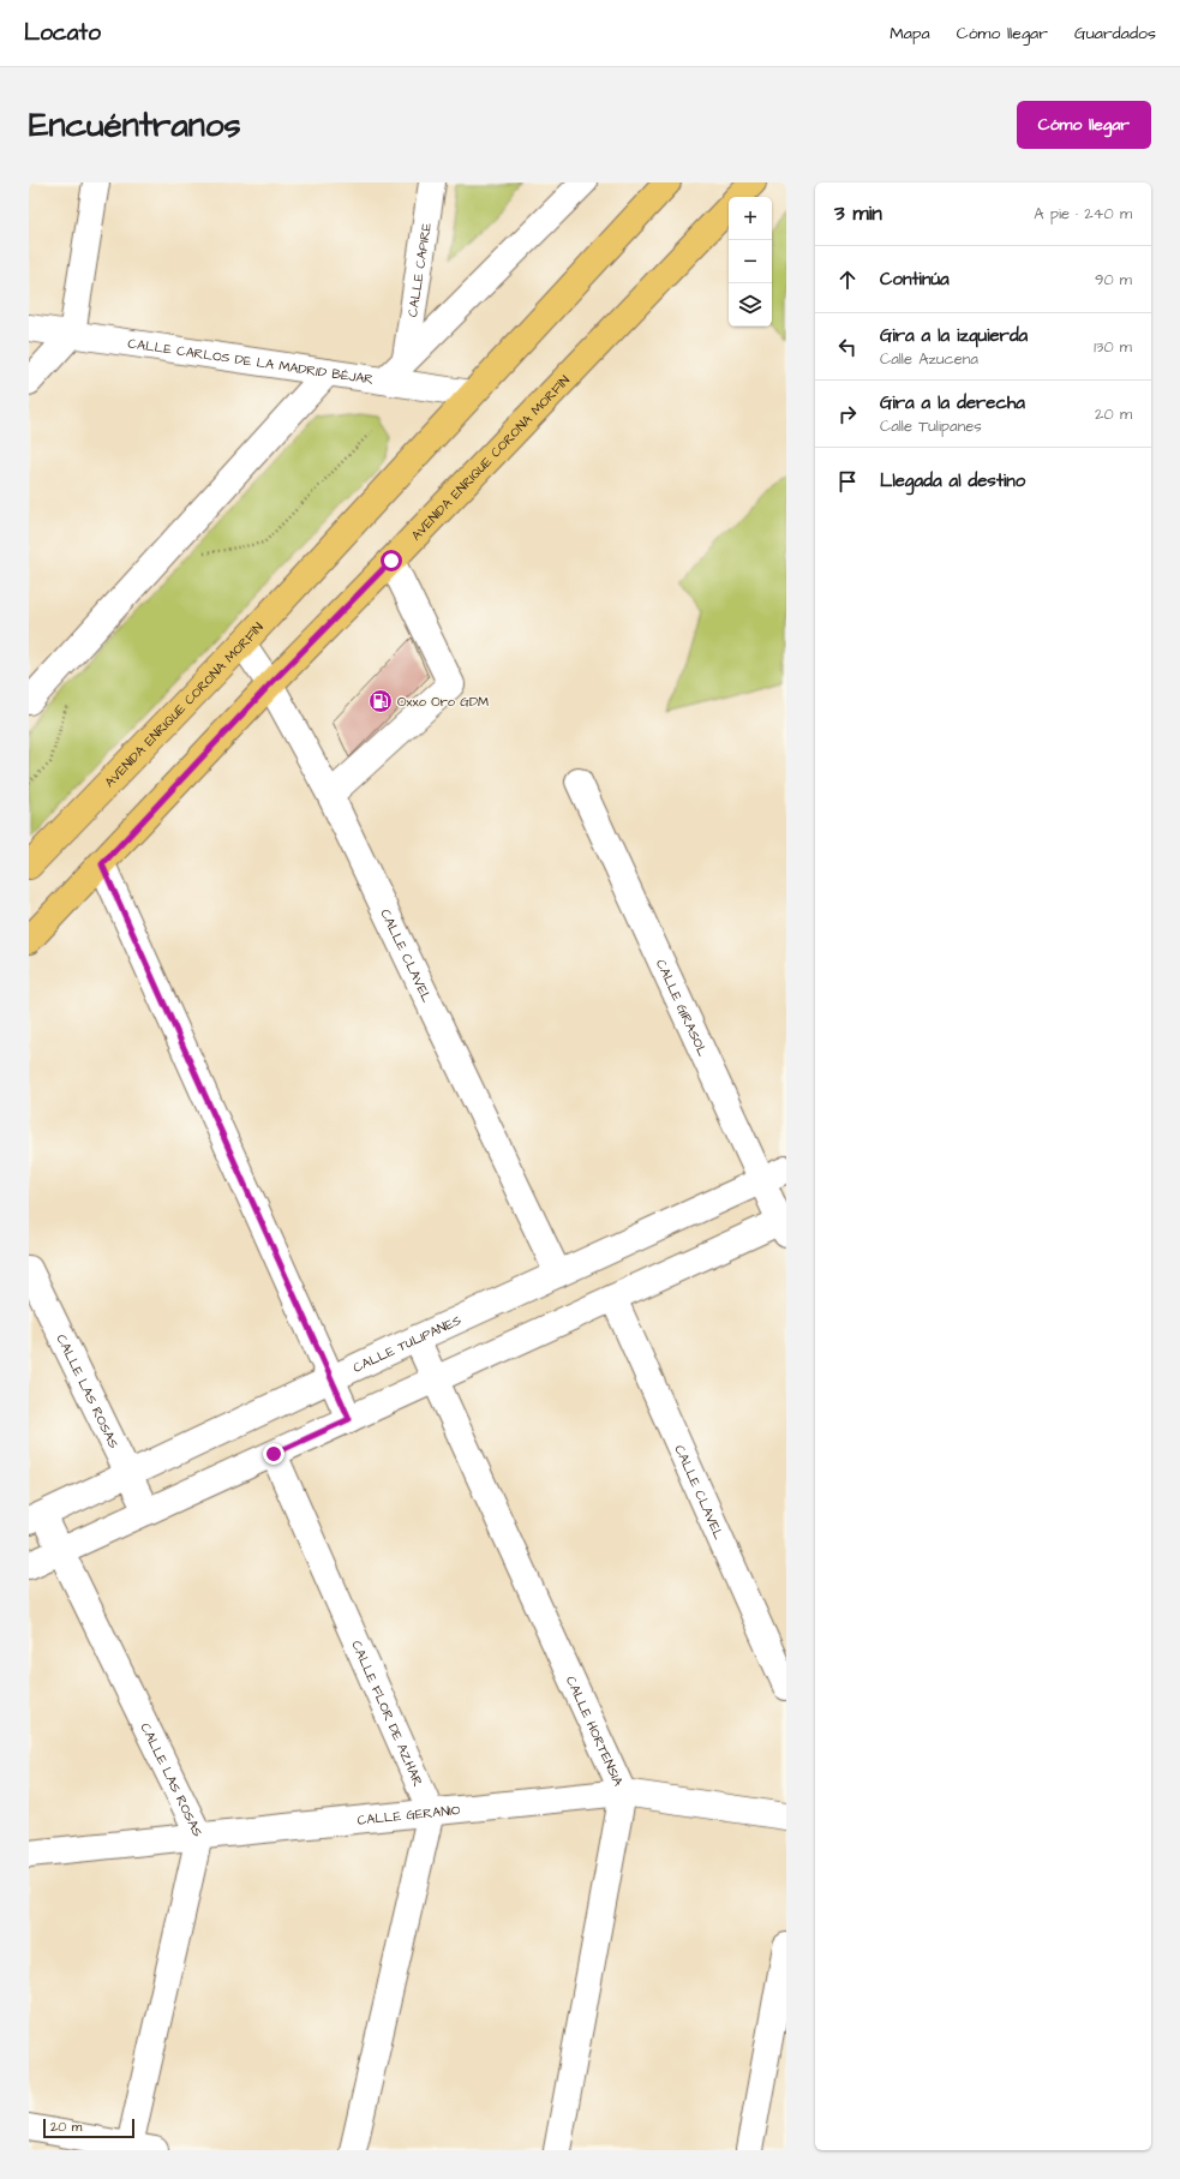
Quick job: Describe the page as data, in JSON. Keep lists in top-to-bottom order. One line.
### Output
{"streets":{"main road":["AVENIDA ENRIQUE CORONA MORFÍN"],"street":["CALLE CAPIRE","CALLE CARLOS DE LA MADRID BÉJAR","CALLE CLAVEL","CALLE GIRASOL","CALLE TULIPANES","CALLE LAS ROSAS","CALLE FLOR DE AZHAR","CALLE HORTENSIA","CALLE GERANIO"]},"crossings":[["CALLE CARLOS DE LA MADRID BÉJAR","AVENIDA ENRIQUE CORONA MORFÍN"],["AVENIDA ENRIQUE CORONA MORFÍN","CALLE CLAVEL"],["CALLE CLAVEL","CALLE TULIPANES"],["CALLE GIRASOL","CALLE TULIPANES"],["CALLE TULIPANES","CALLE LAS ROSAS"],["CALLE TULIPANES","CALLE HORTENSIA"],["CALLE LAS ROSAS","CALLE GERANIO"],["CALLE FLOR DE AZHAR","CALLE GERANIO"],["CALLE HORTENSIA","CALLE GERANIO"]],"places":{"fuel station":["Oxxo Oro GDM"]},"scale_bar":"20 m","page":{"header":"Locato","nav":["Mapa","Cómo llegar","Guardados"],"buttons":"Cómo llegar","title":"Encuéntranos","heading":["3 min","A pie · 240 m"],"map_buttons":["+","−"],"list":[["Continúa","90 m"],["Gira a la izquierda","Calle Azucena","130 m"],["Gira a la derecha","Calle Tulipanes","20 m"],"Llegada al destino"],"scale":"20 m"}}
